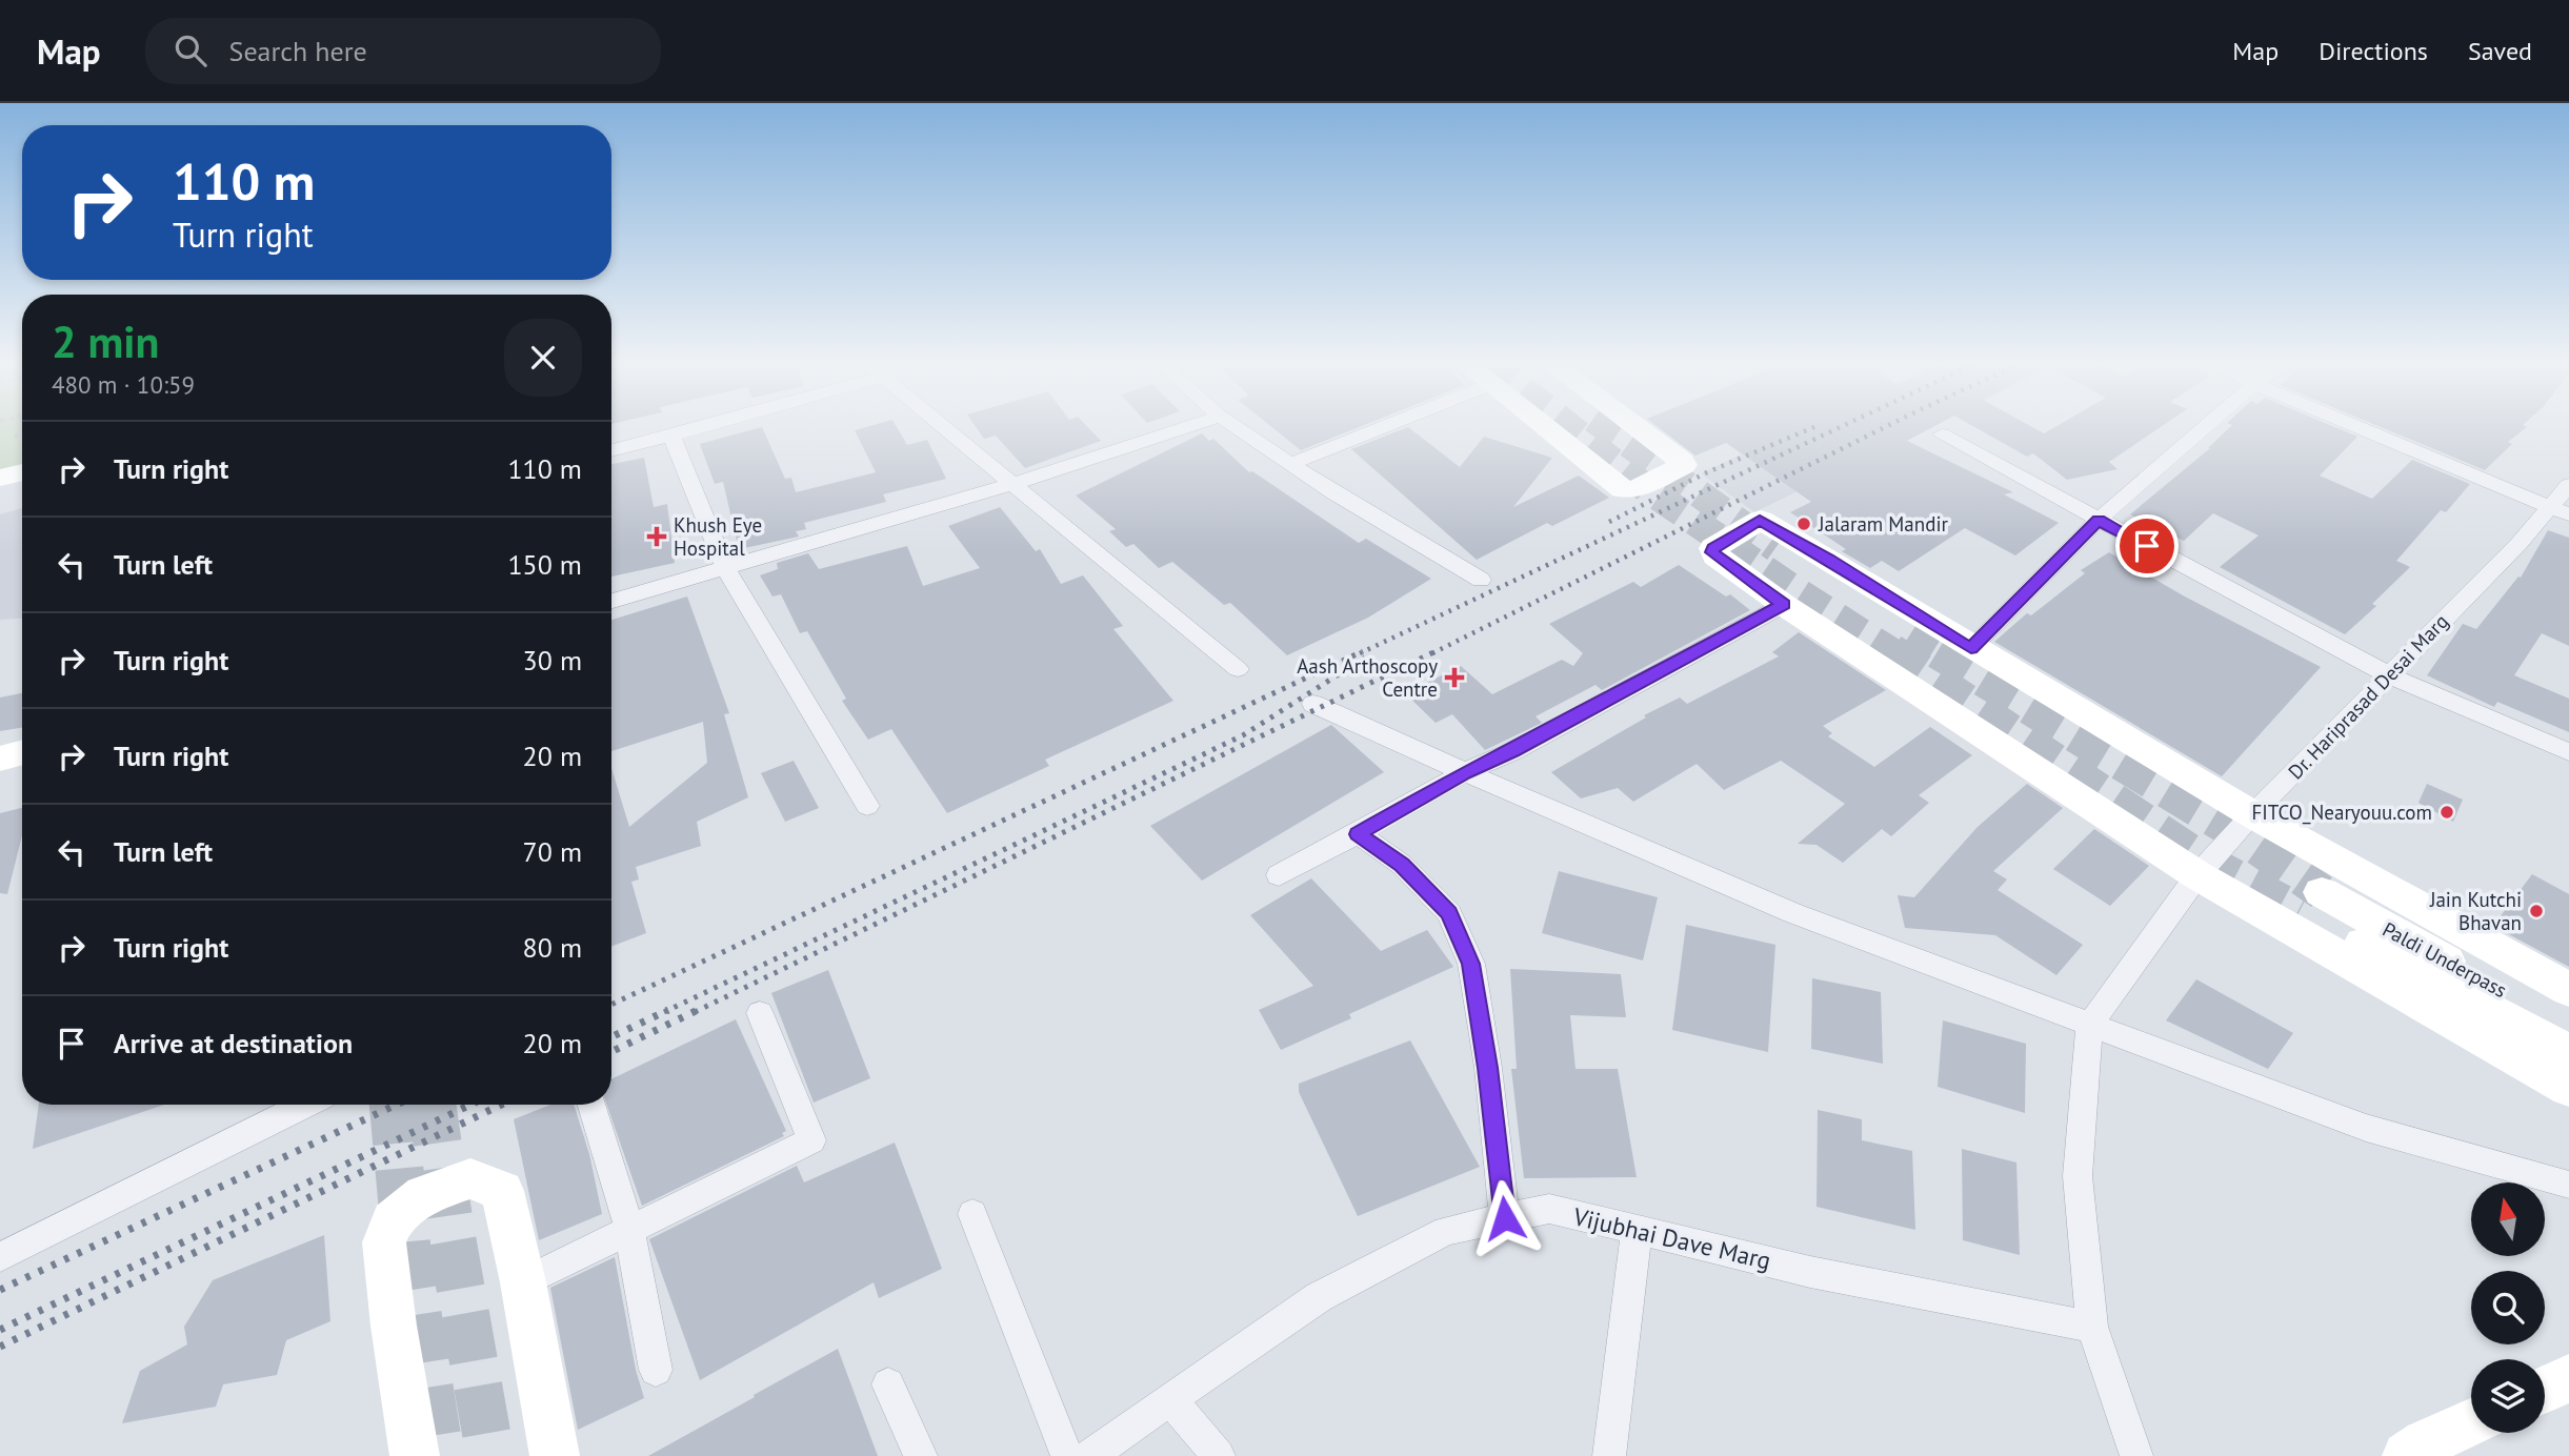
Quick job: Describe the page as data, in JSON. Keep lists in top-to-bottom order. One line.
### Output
{"streets":{"street":["Dr. Hariprasad Desai Marg","Paldi Underpass","Vijubhai Dave Marg"]},"crossings":[["Dr. Hariprasad Desai Marg","Vijubhai Dave Marg"]],"places":{"other":["Jalaram Mandir","FITCO_Nearyouu.com","Jain Kutchi Bhavan"],"health":["Khush Eye Hospital","Aash Arthoscopy Centre"]},"north":"top","page":{"header":"Map","search":"Search here","nav":["Map","Directions","Saved"],"turn":["110 m","Turn right"],"heading":["2 min","480 m · 10:59"],"list":[{"name":"Turn right","value":"110 m"},{"name":"Turn left","value":"150 m"},{"name":"Turn right","value":"30 m"},{"name":"Turn right","value":"20 m"},{"name":"Turn left","value":"70 m"},{"name":"Turn right","value":"80 m"},{"name":"Arrive at destination","value":"20 m"}]}}
